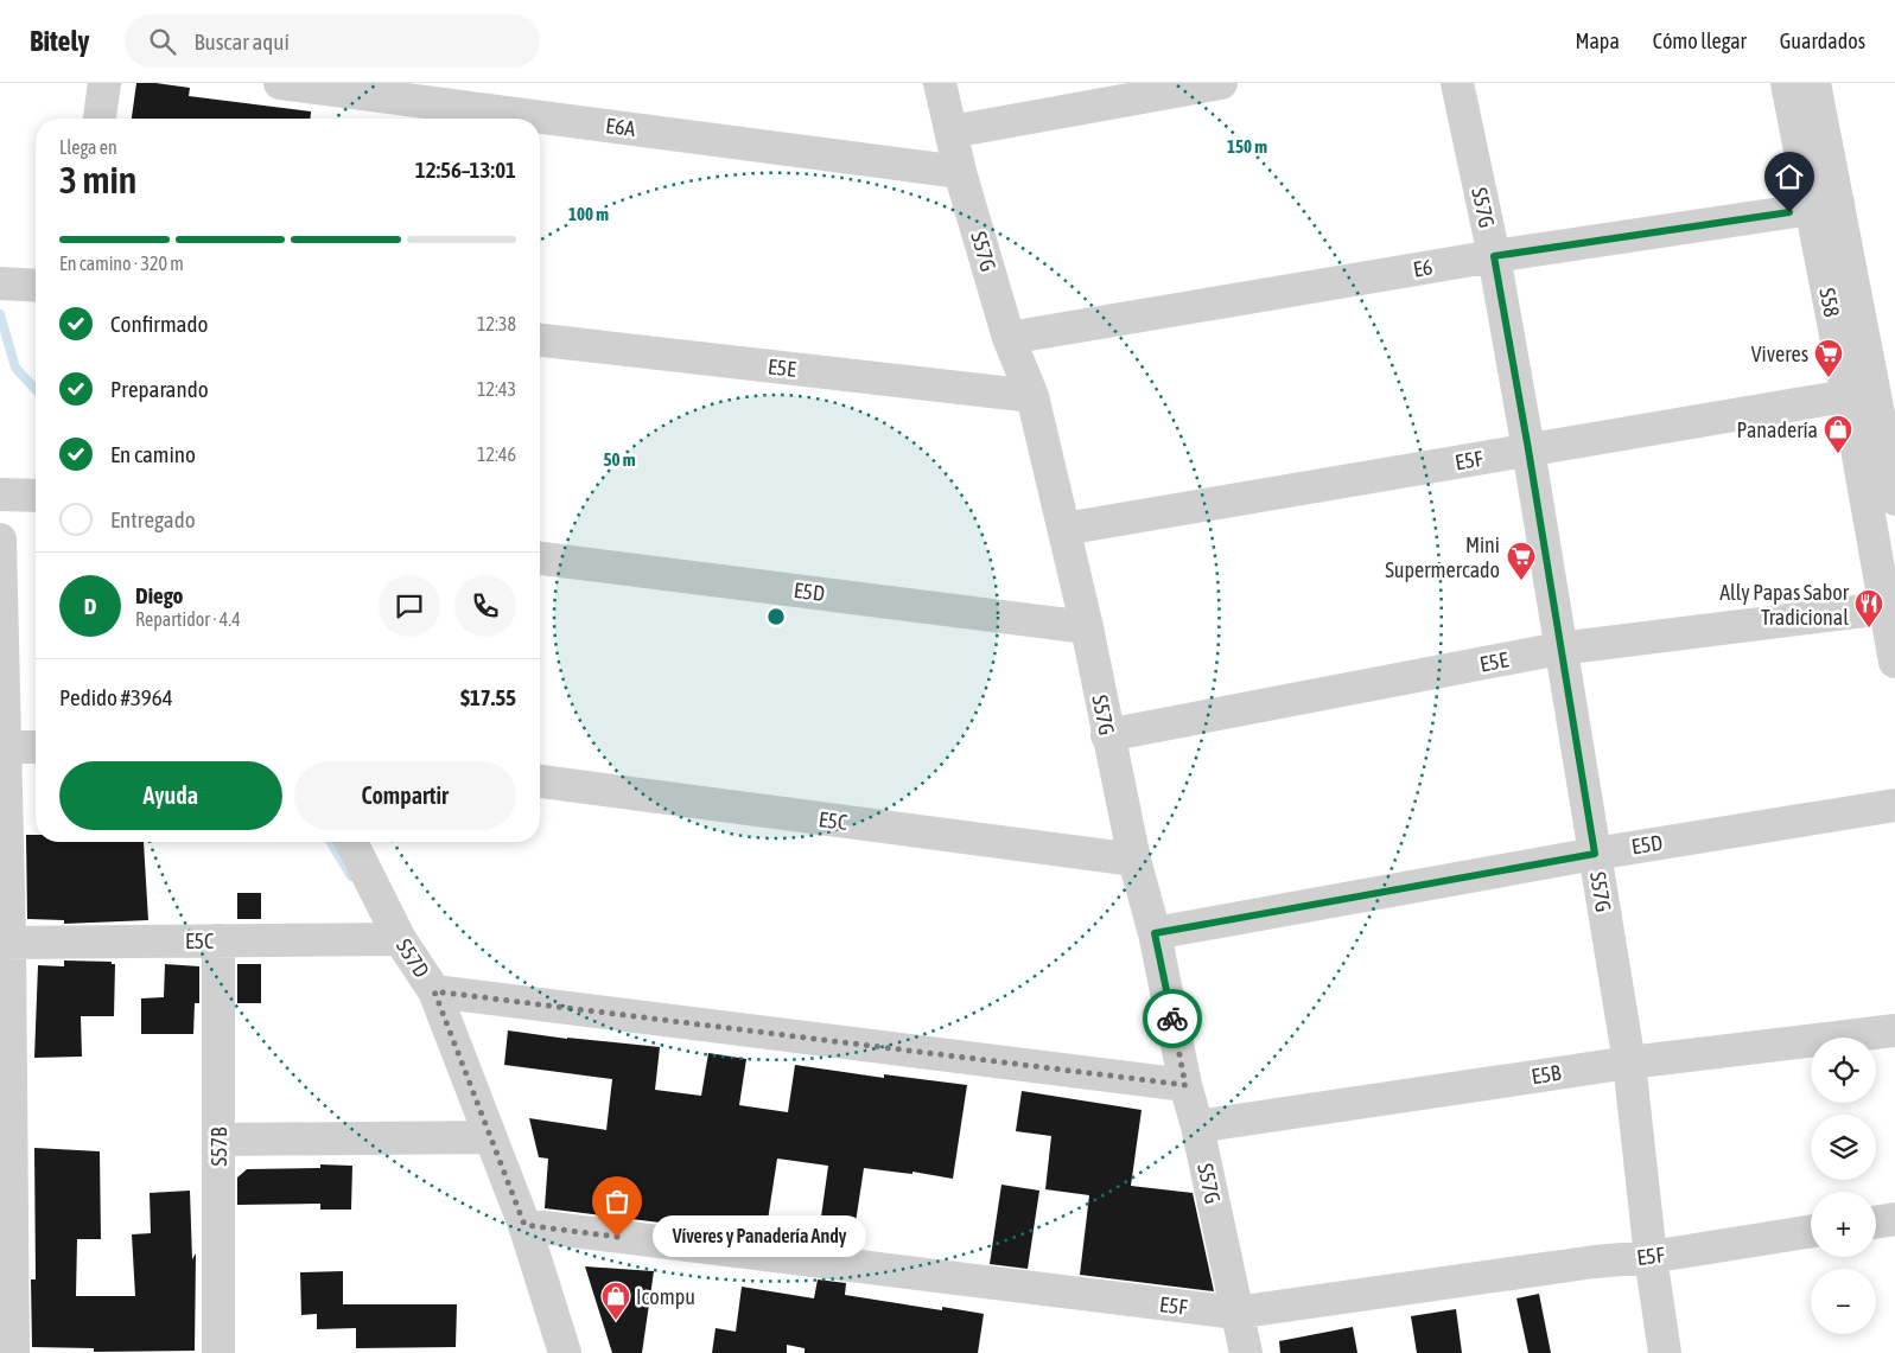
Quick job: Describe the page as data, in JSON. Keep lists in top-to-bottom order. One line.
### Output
{"streets":{"street":["E6A","S57G","E6","S58","E5E","E5F","E5D","E5C","S57D","E5B","S57B"]},"crossings":[["E6A","S57G"],["S57G","E6"],["S57G","E5E"],["S57G","E5F"],["S57G","E5D"],["S57G","E5C"],["S57G","E5B"],["E6","S58"],["S58","E5E"],["S58","E5F"],["E5F","S57D"],["E5C","S57D"],["E5C","S57B"]],"places":{"supermarket":["Viveres","Mini Supermercado"],"shop":["Panadería","Icompu"],"restaurant":["Ally Papas Sabor Tradicional"],"other":["Víveres y Panadería Andy"]},"page":{"header":"Bitely","search":"Buscar aquí","nav":["Mapa","Cómo llegar","Guardados"],"heading":["3 min","Llega en","12:56–13:01"],"panel":["Diego","Repartidor · 4.4","Pedido #3964","$17.55"],"bar":"En camino · 320 m","list":[["Confirmado","12:38"],["Preparando","12:43"],["En camino","12:46"],"Entregado"],"round":"D","buttons":["Ayuda","Compartir"],"map_buttons":["+","−"],"bubble":"Víveres y Panadería Andy"},"rings":["150 m","100 m","50 m"]}
